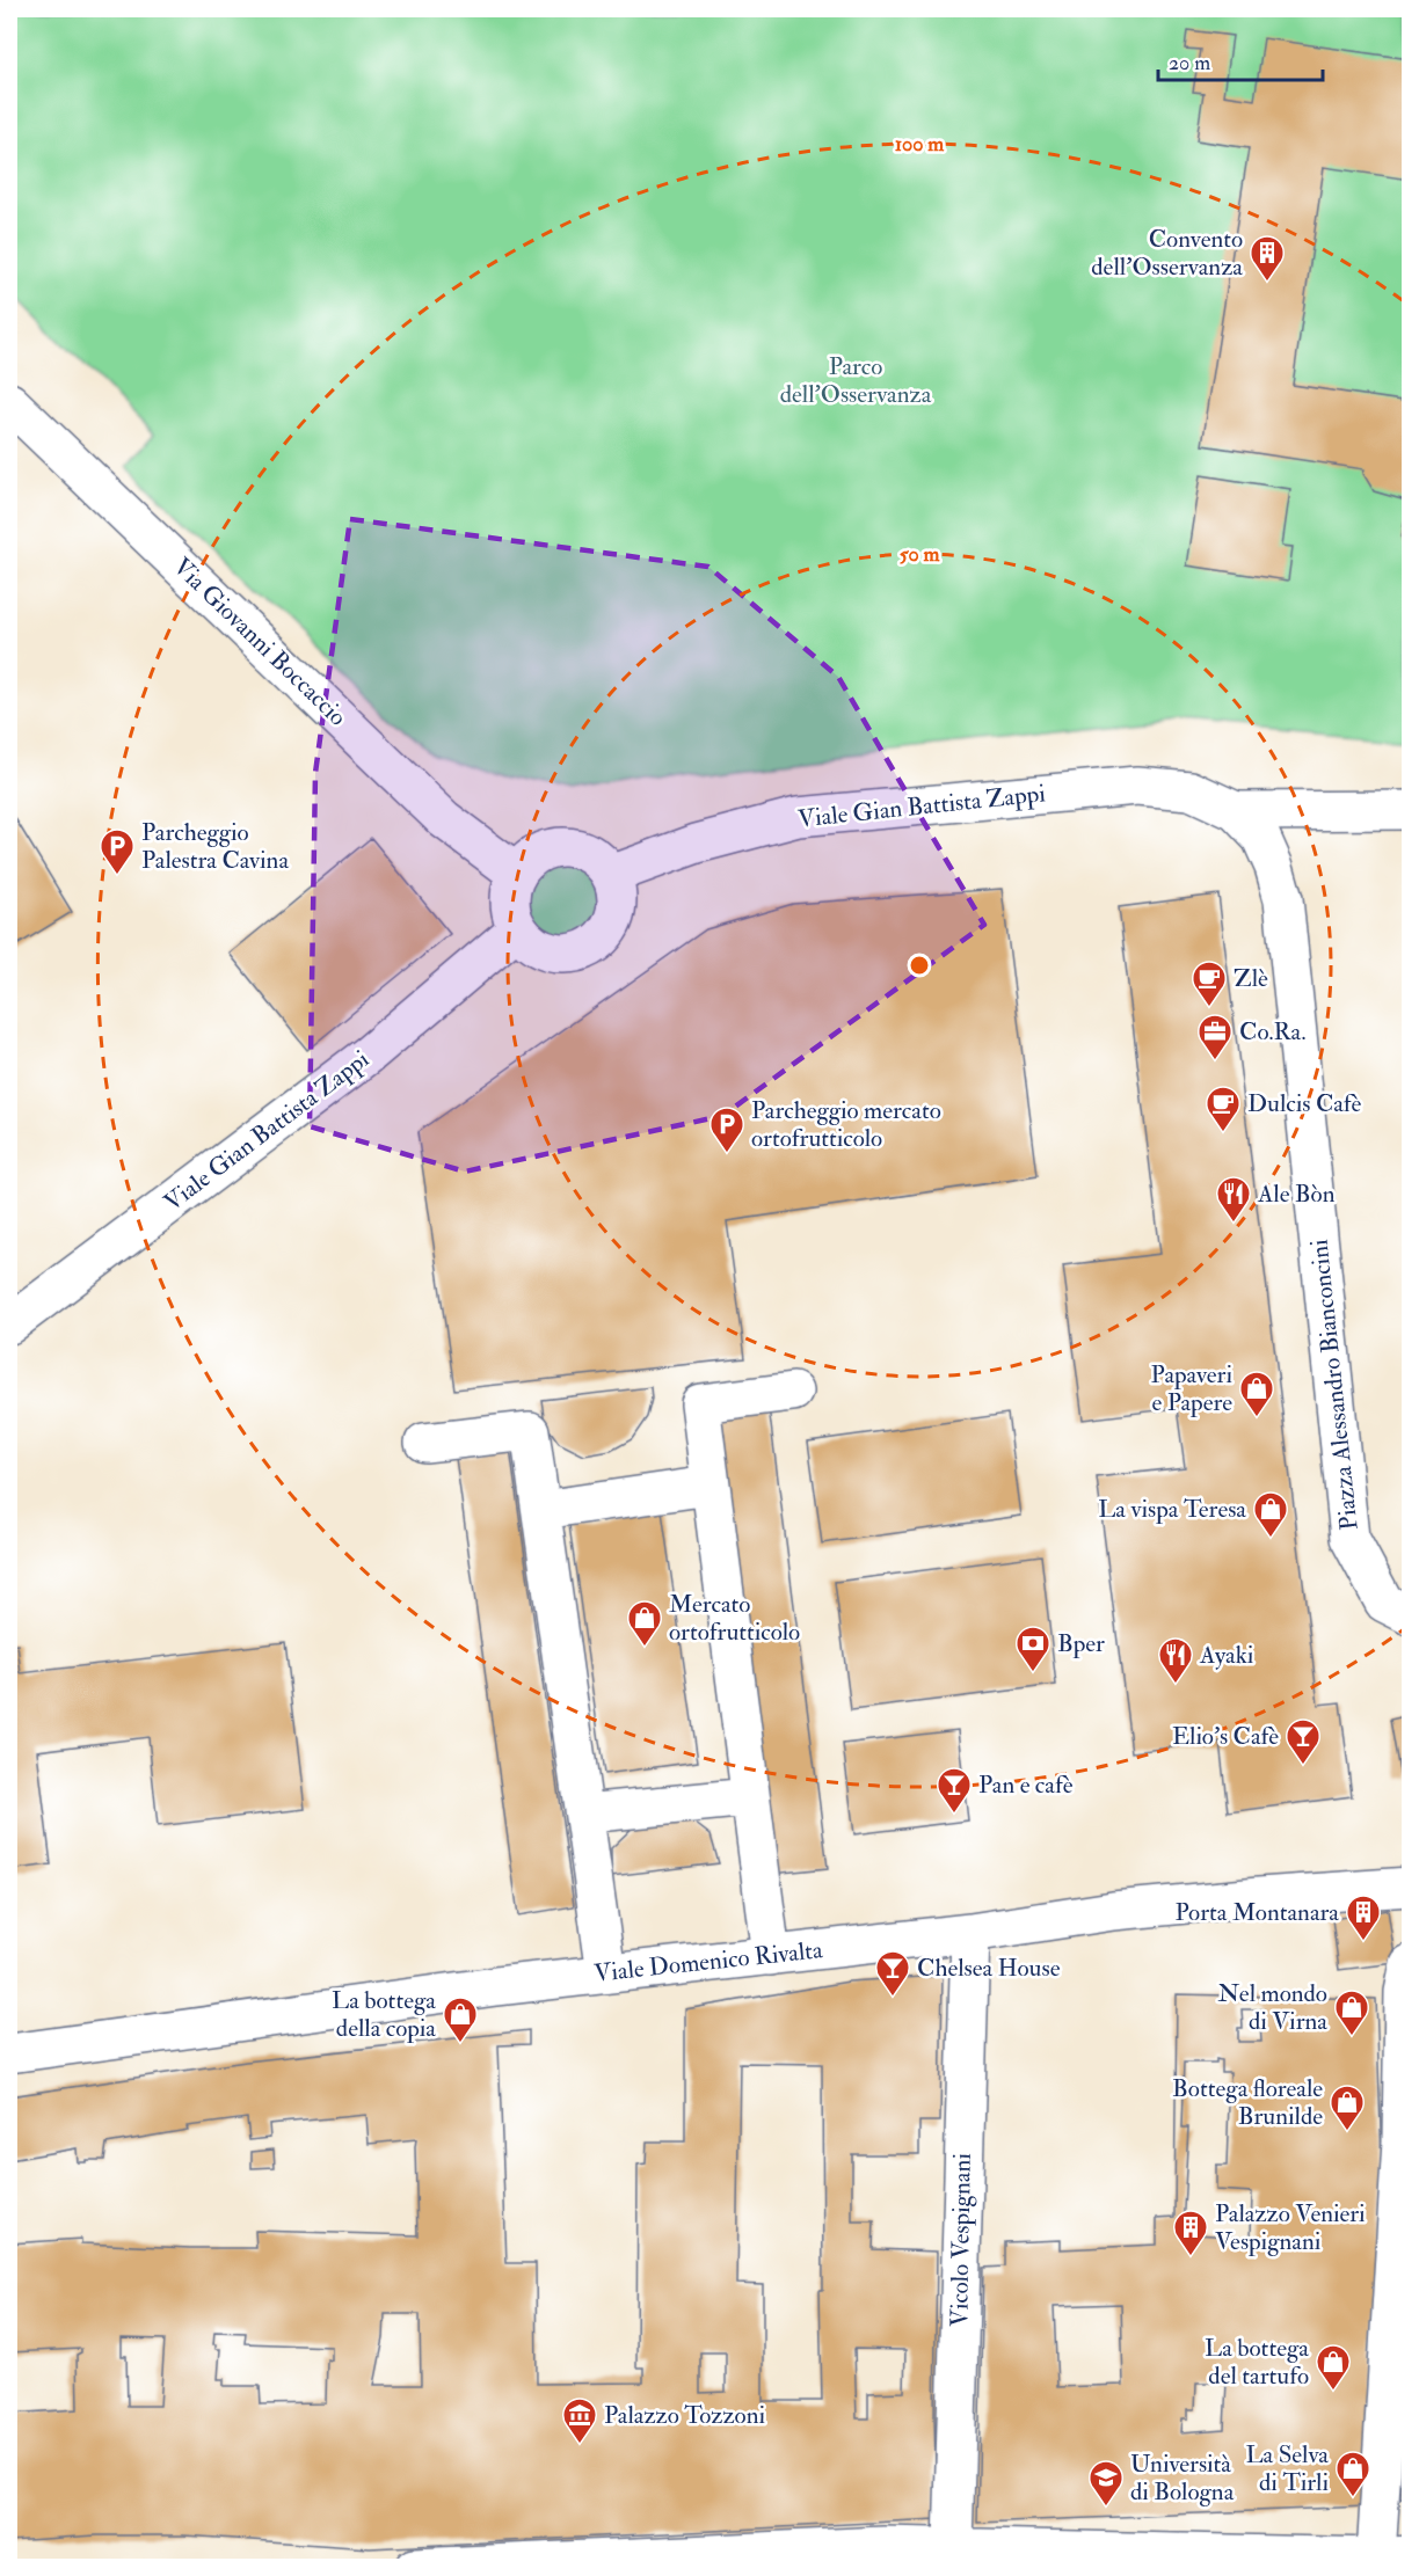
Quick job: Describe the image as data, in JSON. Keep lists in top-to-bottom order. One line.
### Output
{"streets":{"street":["Via Giovanni Boccaccio","Viale Gian Battista Zappi","Piazza Alessandro Bianconcini","Viale Domenico Rivalta","Vicolo Vespignani"]},"crossings":[["Via Giovanni Boccaccio","Viale Gian Battista Zappi"],["Viale Gian Battista Zappi","Piazza Alessandro Bianconcini"],["Viale Domenico Rivalta","Vicolo Vespignani"]],"parks":["Parco dell'Osservanza"],"places":{"building":["Convento dell'Osservanza","Porta Montanara","Palazzo Venieri Vespignani"],"parking":["Parcheggio Palestra Cavina","Parcheggio mercato ortofrutticolo"],"cafe":["Zlè","Dulcis Cafè"],"office":["Co.Ra."],"restaurant":["Ale Bòn","Ayaki"],"shop":["Papaveri e Papere","La vispa Teresa","Mercato ortofrutticolo","Nel mondo di Virna","La bottega della copia","Bottega floreale Brunilde","La bottega del tartufo","La Selva di Tirli"],"bank":["Bper"],"bar":["Elio's Cafè","Pan e cafè","Chelsea House"],"museum":["Palazzo Tozzoni"],"school or university":["Università di Bologna"]},"scale_bar":"20 m","rings":["100 m","50 m"]}
